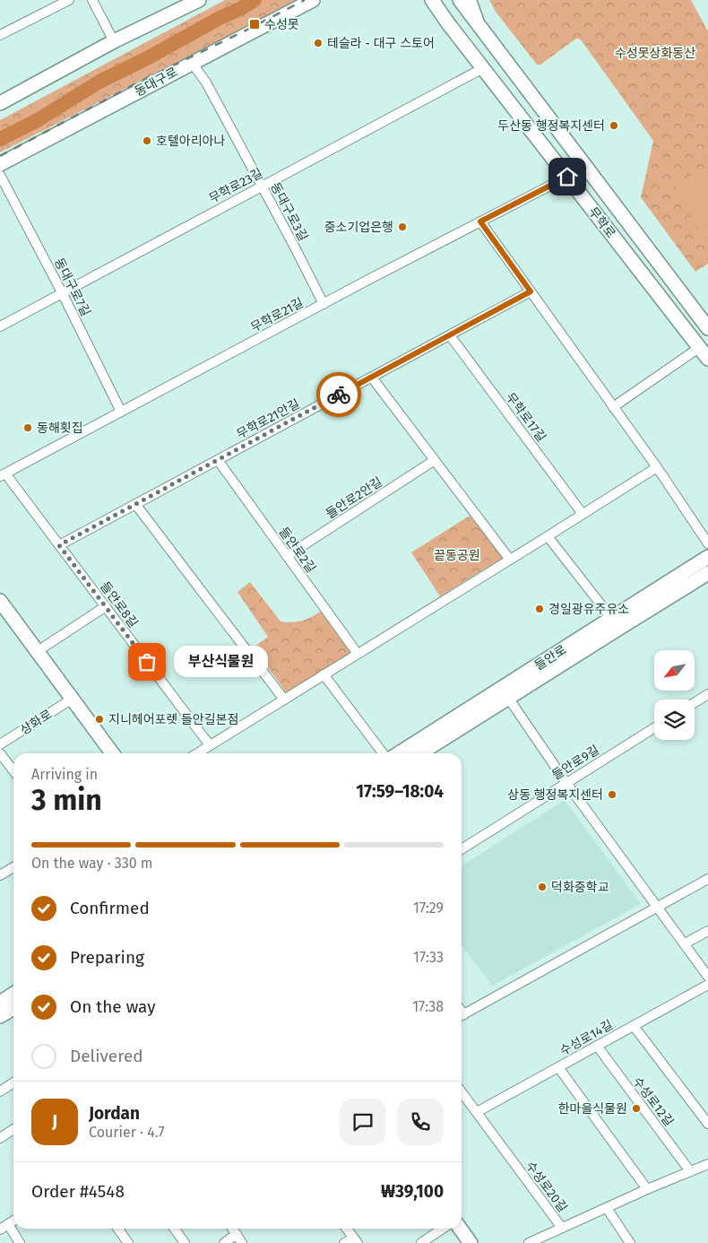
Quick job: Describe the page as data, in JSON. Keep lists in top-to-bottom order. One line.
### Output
{"streets":{"main road":["동대구로","무학로","들안로"],"street":["무학로23길","동대구로3길","동대구로7길","무학로21길","무학로17길","무학로21안길","들안로2안길","들안로2길","들안로8길","상화로","들안로9길","수성로14길","수성로12길","수성로20길"]},"crossings":[["동대구로","동대구로3길"],["무학로23길","동대구로3길"],["무학로23길","무학로"],["무학로23길","동대구로7길"],["동대구로3길","무학로21길"],["무학로","무학로21길"],["동대구로7길","무학로21길"],["무학로21길","들안로8길"],["무학로17길","무학로21안길"],["무학로21안길","들안로2길"],["무학로21안길","들안로8길"],["들안로2안길","들안로2길"],["수성로14길","수성로12길"],["수성로14길","수성로20길"]],"parks":["수성못상화동산","끝동공원"],"places":{"transit":["수성못"],"other":["테슬라 - 대구 스토어","두산동 행정복지센터","호텔아리아나","중소기업은행","동해횟집","경일광유주유소","부산식물원","지니헤어포렛 들안길본점","상동 행정복지센터","덕화중학교","한마을식물원"]},"north":"bottom left","page":{"bubble":"부산식물원","heading":["3 min","Arriving in","17:59–18:04"],"panel":["Jordan","Courier · 4.7","Order #4548","₩39,100"],"bar":"On the way · 330 m","list":[["Confirmed","17:29"],["Preparing","17:33"],["On the way","17:38"],"Delivered"],"round":"J"}}
